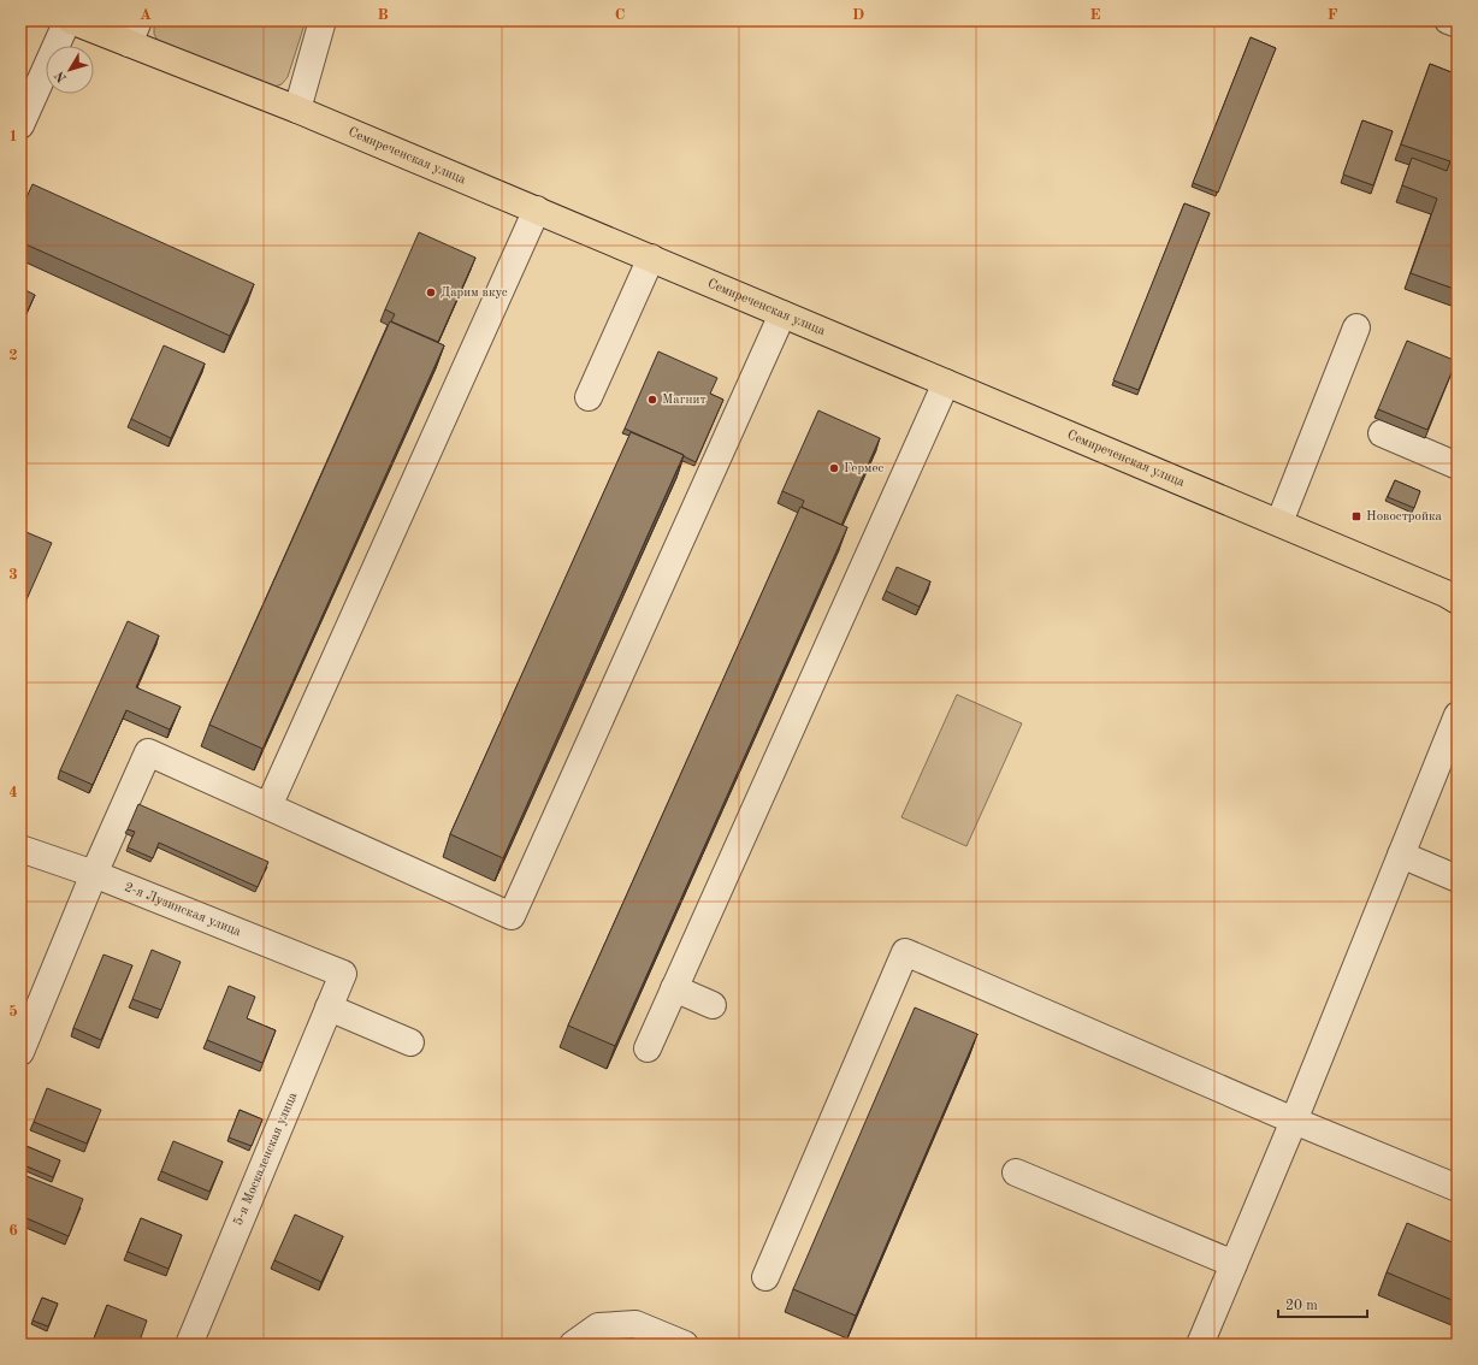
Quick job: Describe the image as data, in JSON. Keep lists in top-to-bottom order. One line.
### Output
{"streets":{"main road":["Семиреченская улица"],"street":["2-я Лузинская улица","5-я Москаленская улица"]},"crossings":[["2-я Лузинская улица","5-я Москаленская улица"]],"places":{"other":["Дарим вкус","Магнит","Гермес"],"transit":["Новостройка"]},"scale_bar":"20 m","north":"bottom left","grid":{"columns":["A","B","C","D","E","F"],"rows":["1","2","3","4","5","6"]}}
